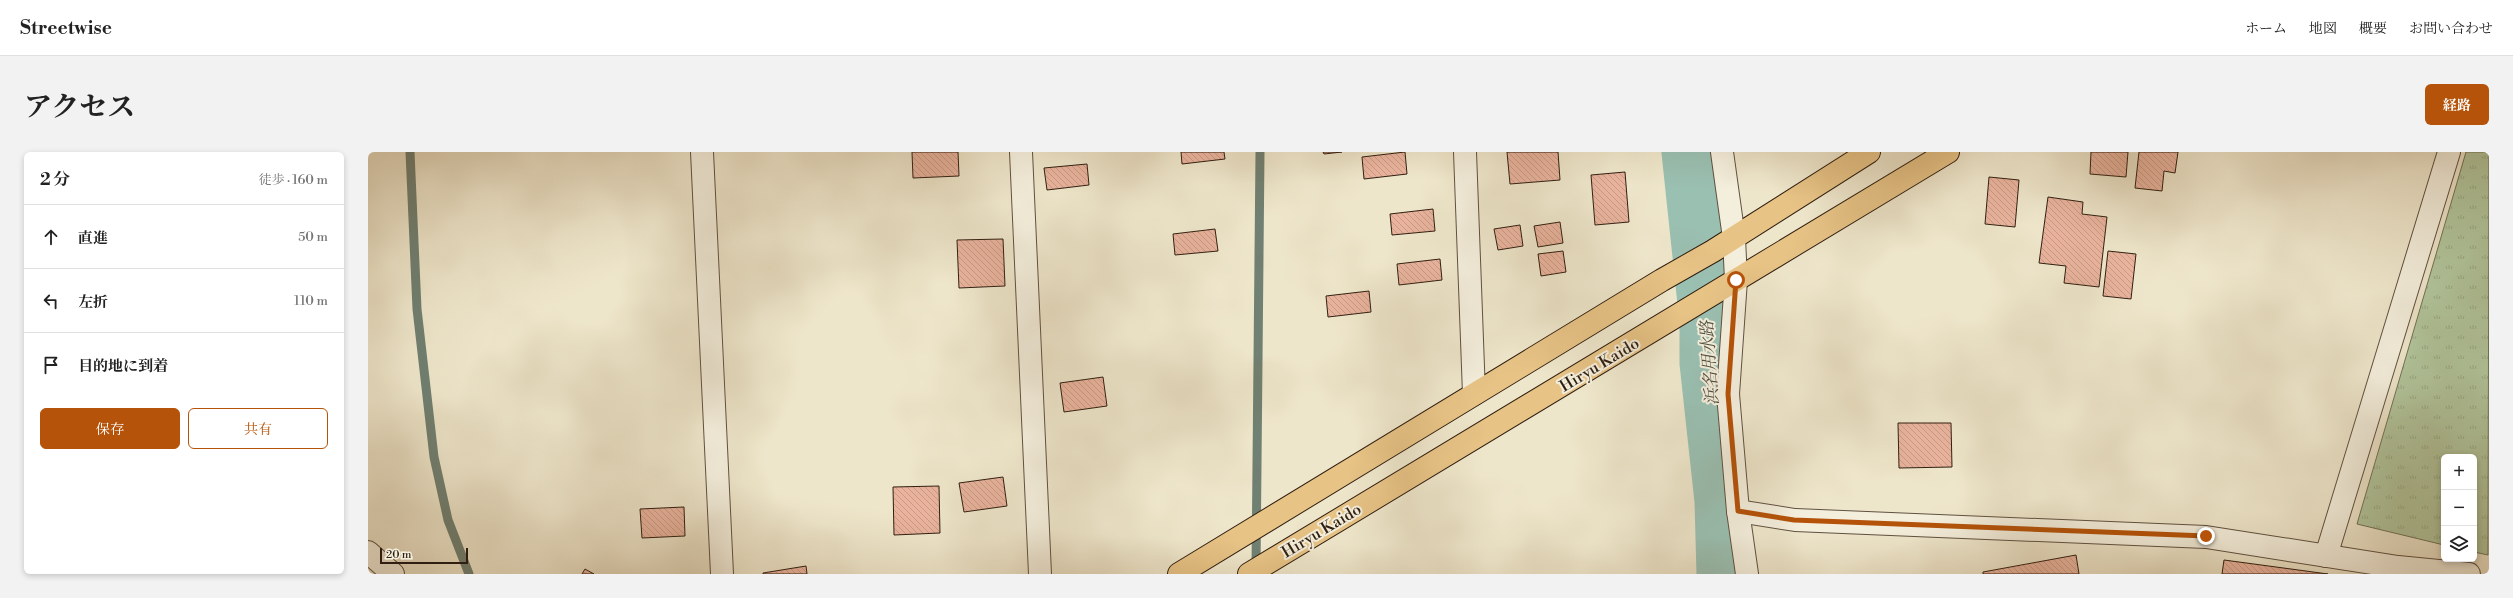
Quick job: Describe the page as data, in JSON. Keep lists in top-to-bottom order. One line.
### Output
{"streets":{"highway":["Hiryu Kaido"]},"water":["浜名用水路"],"scale_bar":"20 m","page":{"header":"Streetwise","nav":["ホーム","地図","概要","お問い合わせ"],"title":"アクセス","buttons":["経路",["保存","共有"]],"heading":["2 分","徒歩 · 160 m"],"list":[["直進","50 m"],["左折","110 m"],"目的地に到着"],"map_buttons":["+","−"],"scale":"20 m"}}
